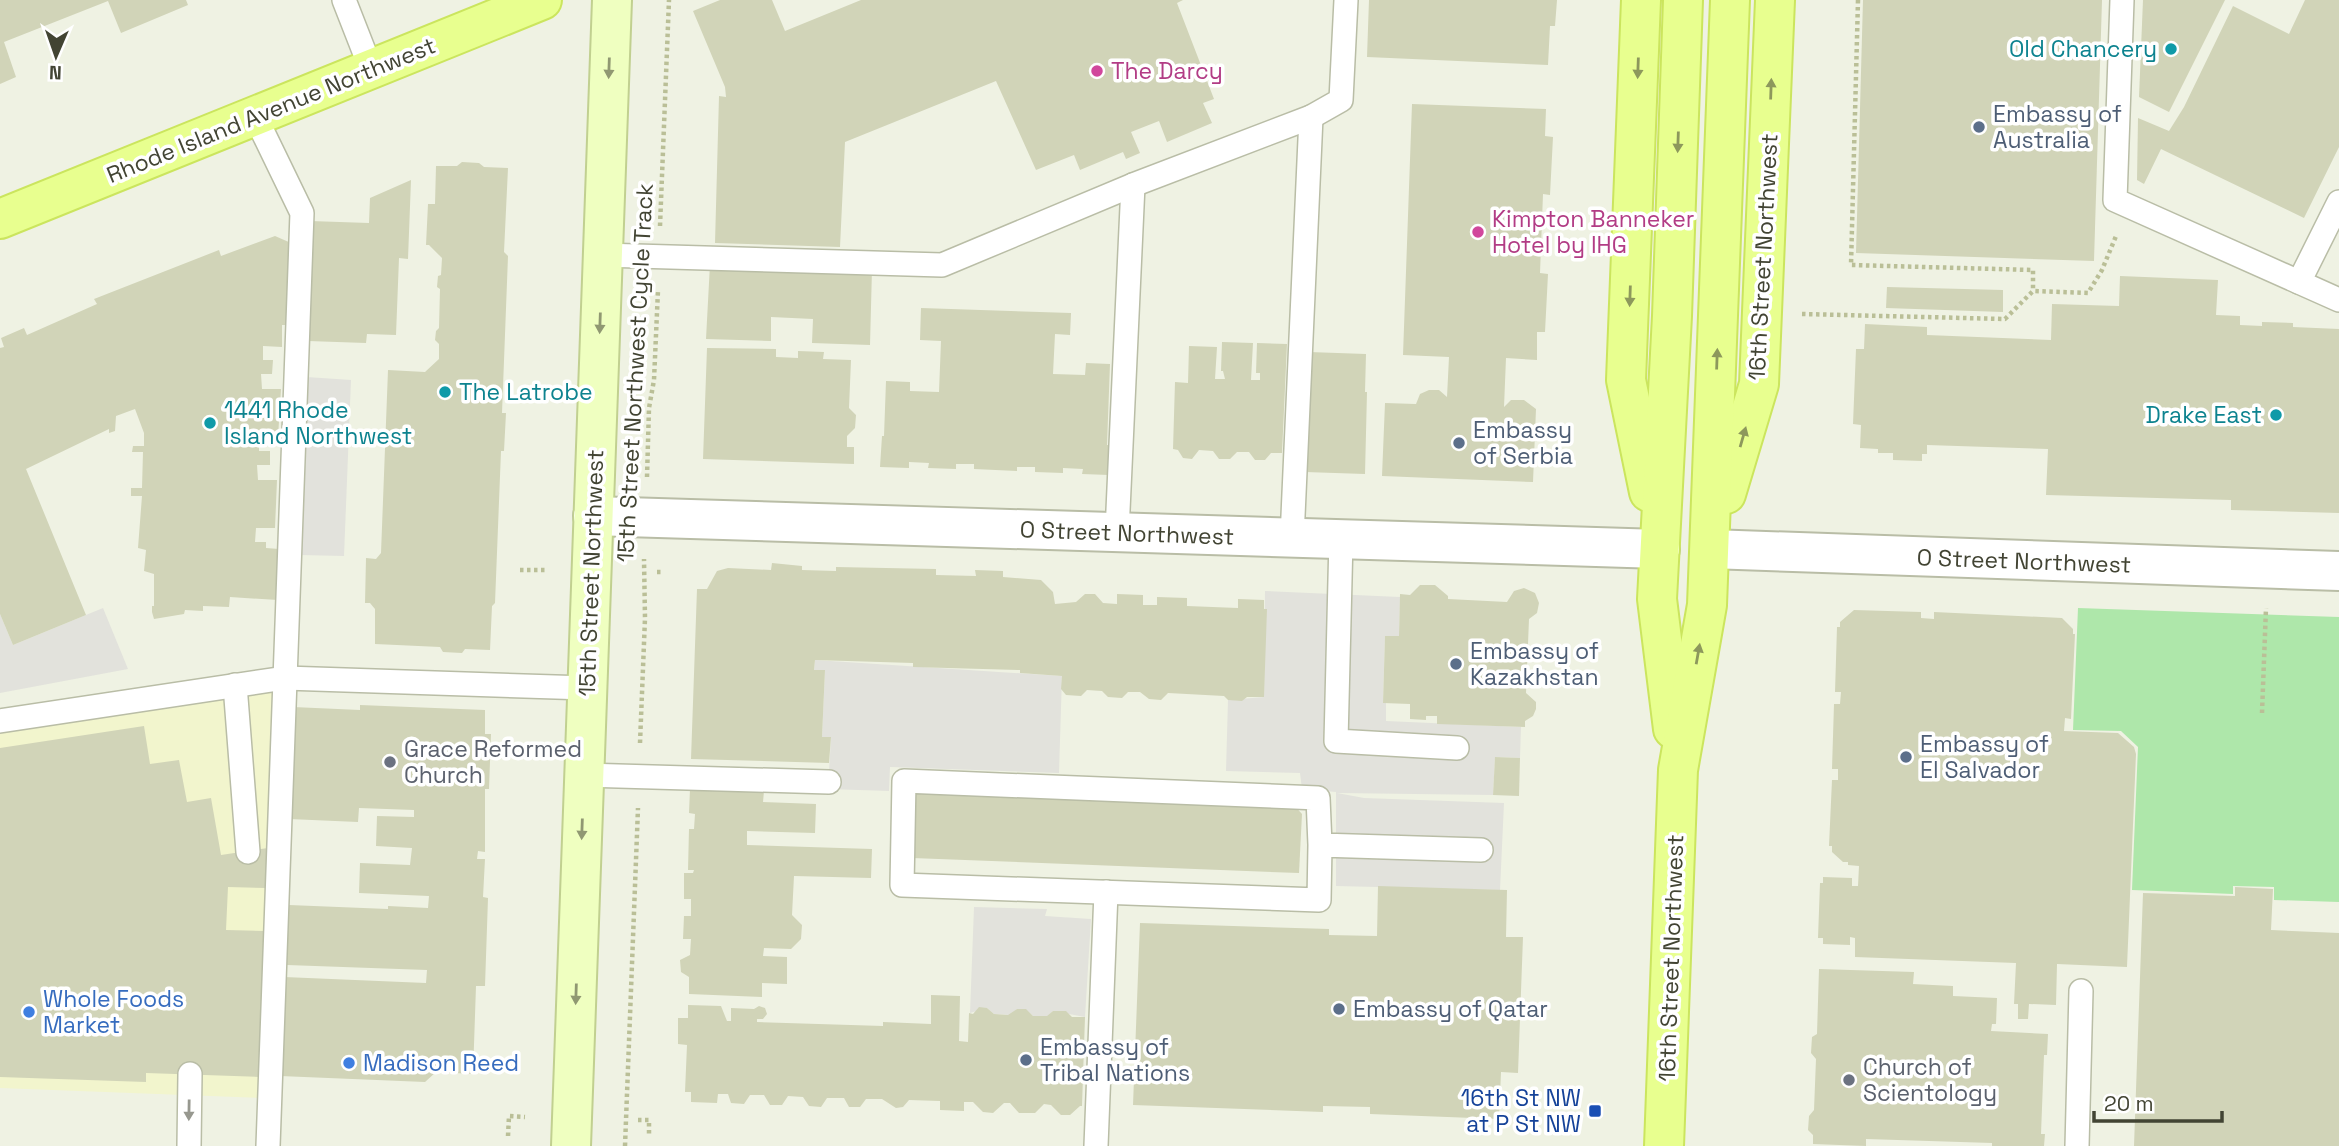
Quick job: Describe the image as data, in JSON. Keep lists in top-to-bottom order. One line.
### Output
{"streets":{"main road":["Rhode Island Avenue Northwest","16th Street Northwest","15th Street Northwest"],"street":["O Street Northwest"],"path":["15th Street Northwest Cycle Track"]},"crossings":[["16th Street Northwest","O Street Northwest"],["15th Street Northwest Cycle Track","O Street Northwest"],["O Street Northwest","15th Street Northwest"]],"one_way":["15th Street Northwest"],"places":{"other":["Old Chancery","The Darcy","Embassy of Australia","Kimpton Banneker Hotel by IHG","The Latrobe","Drake East","1441 Rhode Island Northwest","Embassy of Serbia","Embassy of Kazakhstan","Embassy of El Salvador","Grace Reformed Church","Embassy of Qatar","Whole Foods Market","Embassy of Tribal Nations","Madison Reed","Church of Scientology"],"transit":["16th St NW at P St NW"]},"scale_bar":"20 m","north":"bottom"}
